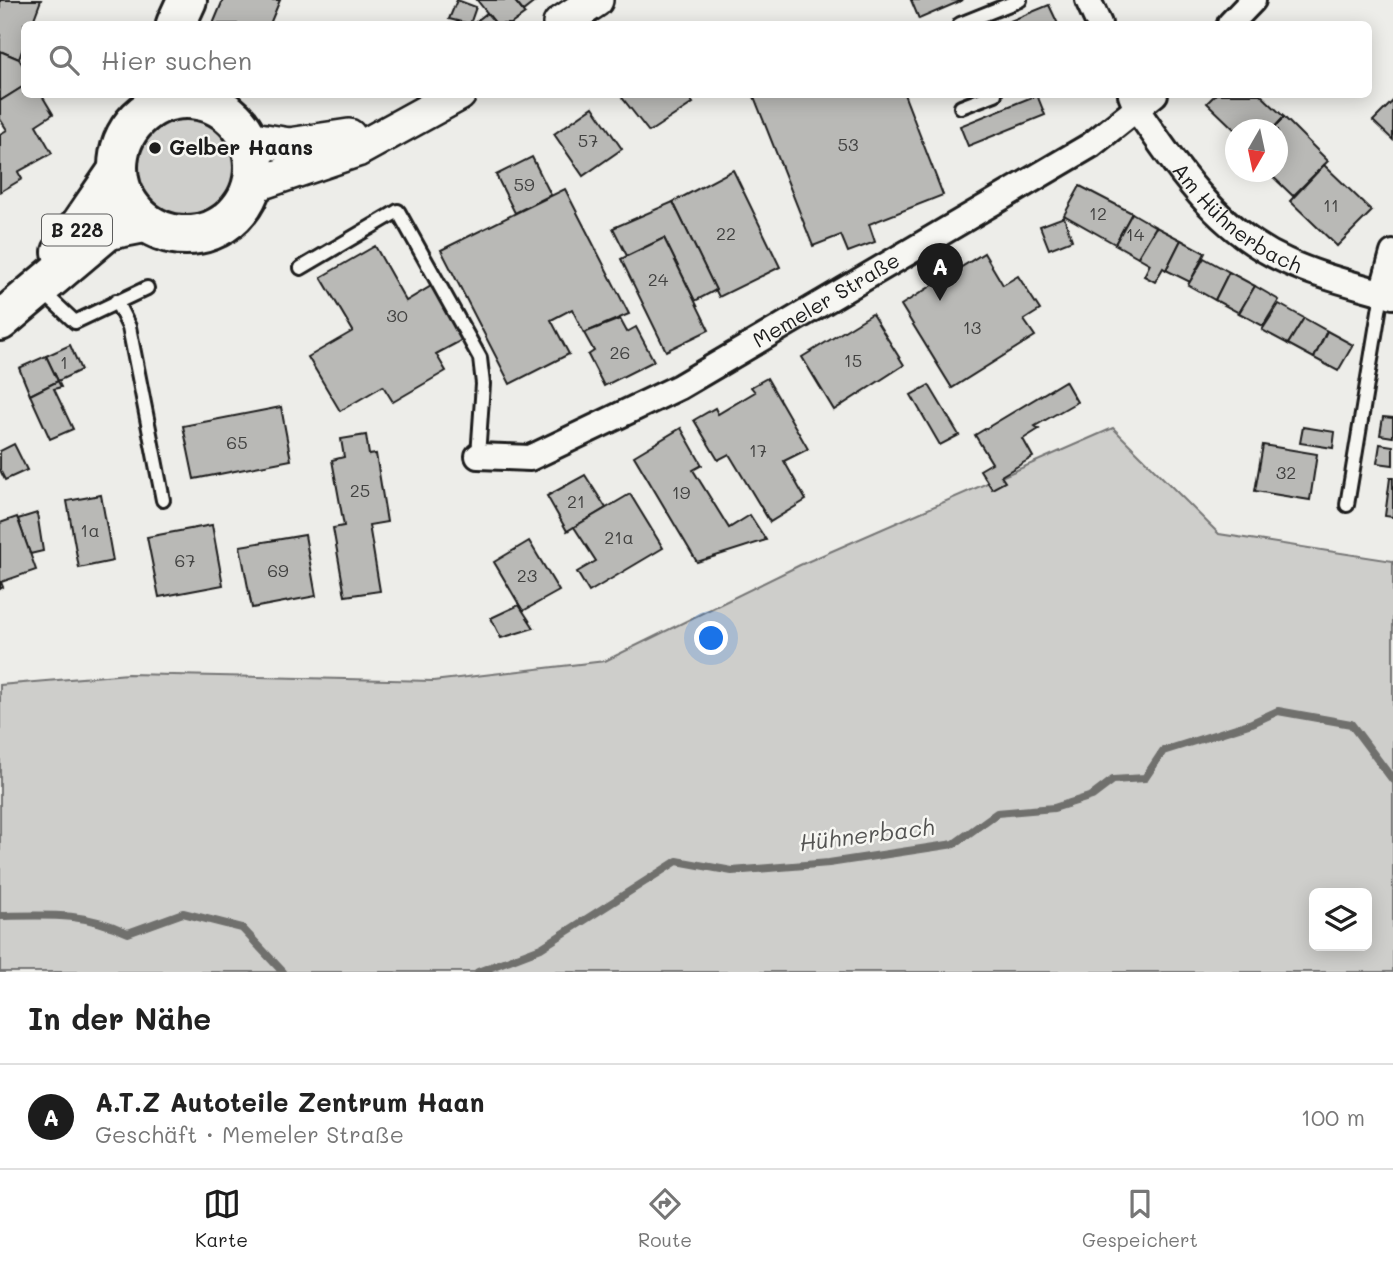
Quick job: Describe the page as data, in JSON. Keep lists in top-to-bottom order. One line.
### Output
{"streets":{"main road":["B 228"],"street":["Am Hühnerbach","Memeler Straße"]},"crossings":[["Am Hühnerbach","Memeler Straße"]],"water":["Hühnerbach"],"places":["Gelber Haans"],"house_numbers":["57","53","59","11","12","22","14","24","30","13","26","15","1","65","17","32","25","19","21","1a","21a","67","69","23"],"north":"bottom","page":{"search":"Hier suchen","pins":"A","heading":"In der Nähe","list":[{"mark":"A","name":"A.T.Z Autoteile Zentrum Haan","note":"Geschäft · Memeler Straße","value":"100 m"}],"nav":["Karte","Route","Gespeichert"]}}
